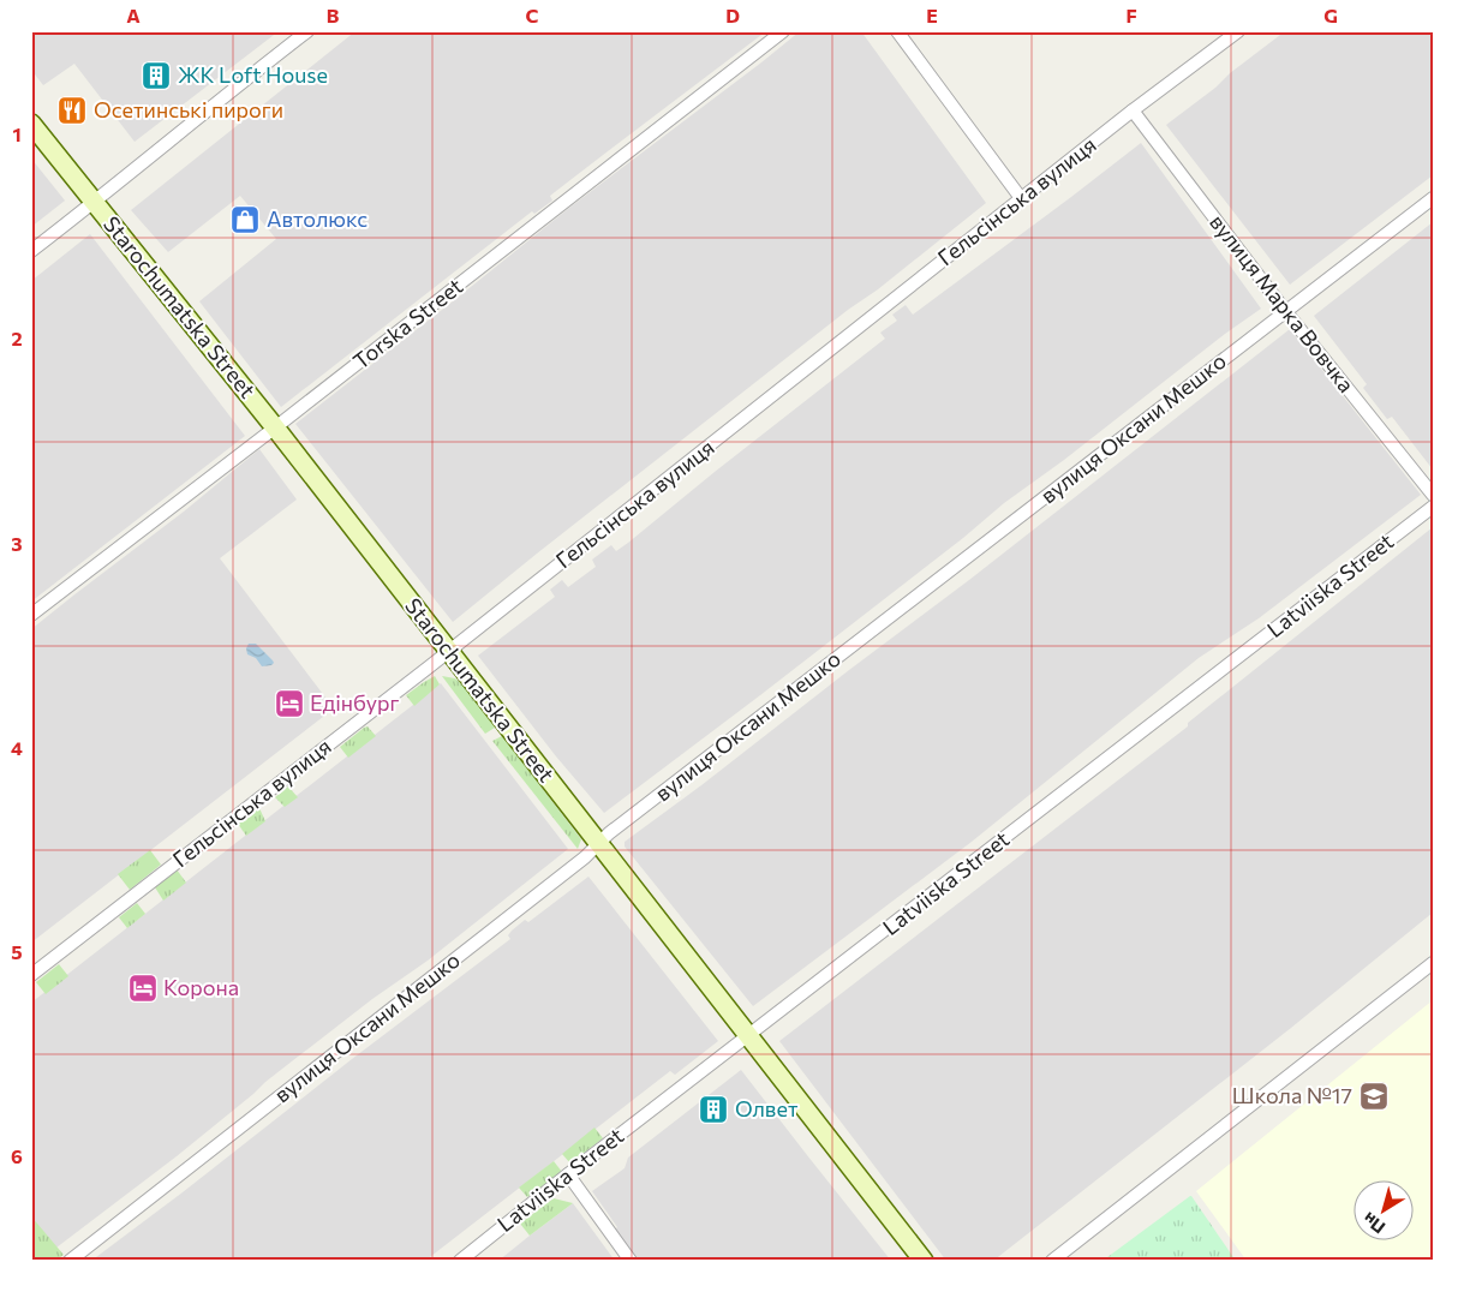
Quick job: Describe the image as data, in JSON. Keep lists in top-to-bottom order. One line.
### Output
{"streets":{"street":["Гельсінська вулиця","вулиця Марка Вовчка","Starochumatska Street","Torska Street","вулиця Оксани Мешко","Latviiska Street"]},"crossings":[["Гельсінська вулиця","вулиця Марка Вовчка"],["Гельсінська вулиця","Starochumatska Street"],["вулиця Марка Вовчка","вулиця Оксани Мешко"],["Starochumatska Street","Torska Street"],["Starochumatska Street","вулиця Оксани Мешко"],["Starochumatska Street","Latviiska Street"]],"places":{"building":["ЖК Loft House","Олвет"],"restaurant":["Осетинські пироги"],"shop":["Автолюкс"],"hotel":["Едінбург","Корона"],"school or university":["Школа №17"]},"north":"bottom left","grid":{"columns":["A","B","C","D","E","F","G"],"rows":["1","2","3","4","5","6"]}}
